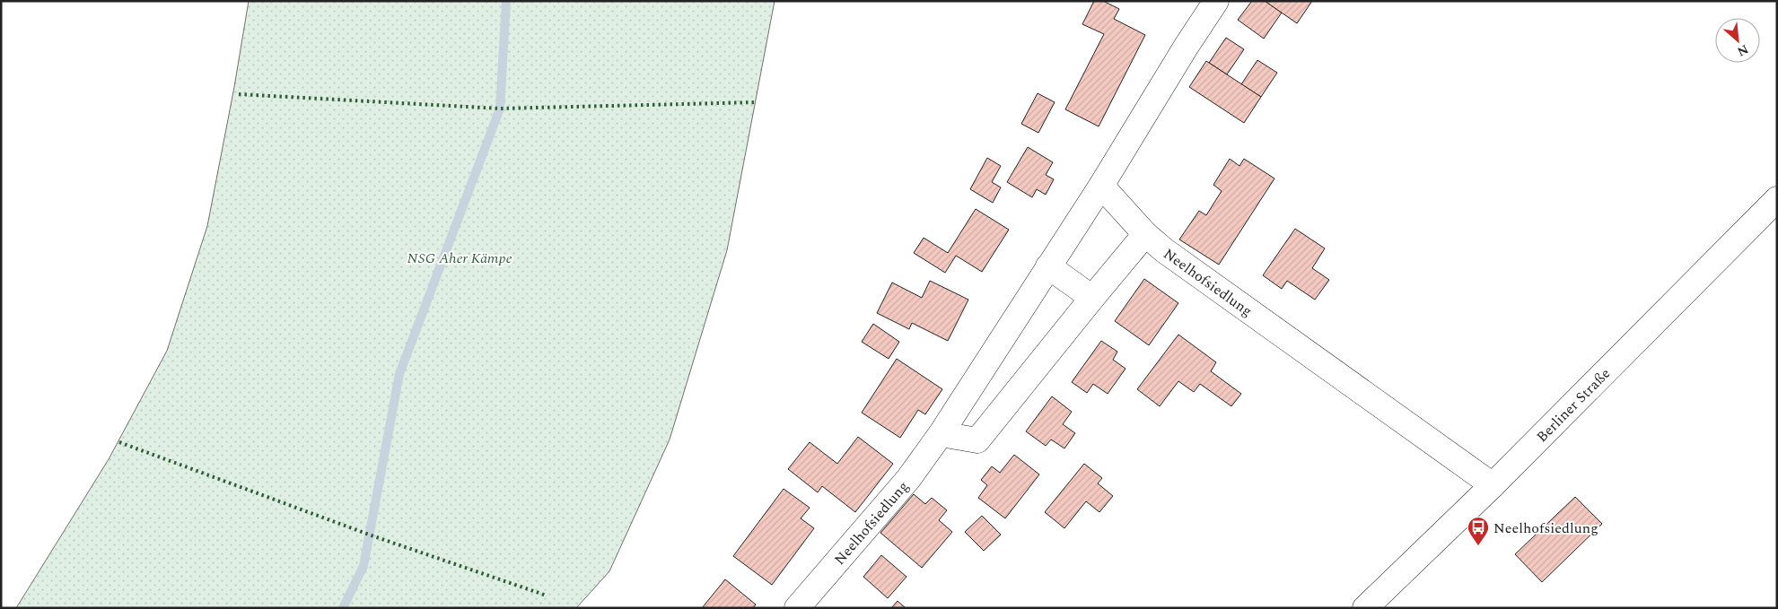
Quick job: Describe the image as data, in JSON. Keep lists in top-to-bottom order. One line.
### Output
{"streets":{"street":["Neelhofsiedlung","Berliner Straße"]},"crossings":[["Neelhofsiedlung","Berliner Straße"]],"parks":["NSG Aher Kämpe"],"places":{"bus stop":["Neelhofsiedlung"]},"north":"bottom right"}
